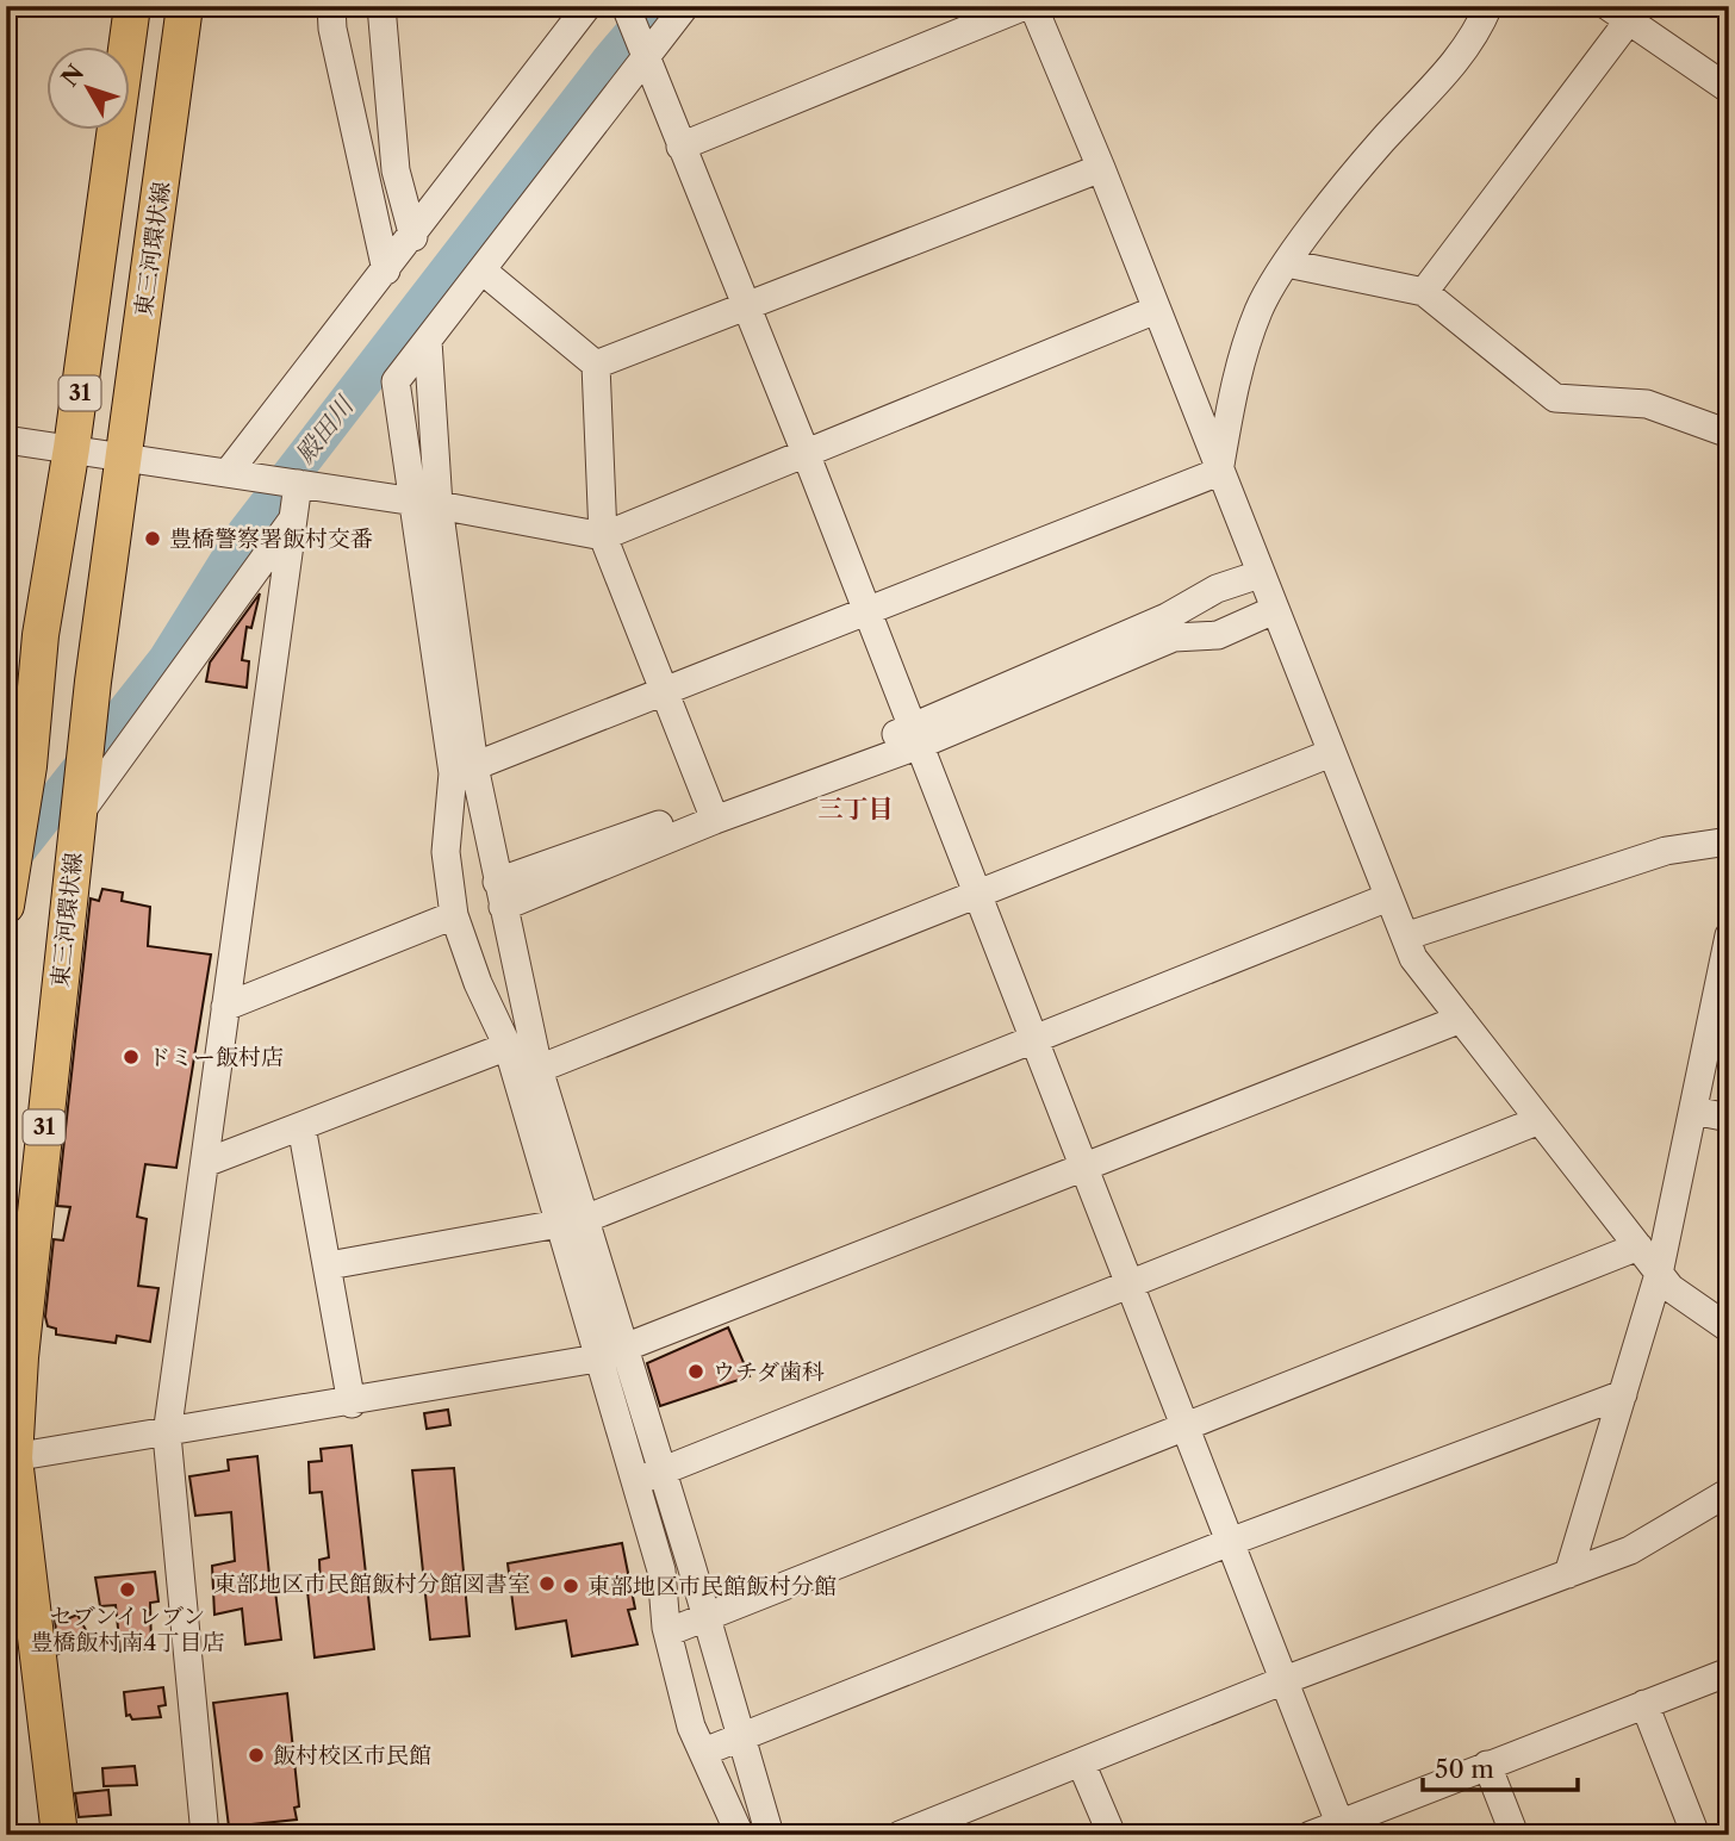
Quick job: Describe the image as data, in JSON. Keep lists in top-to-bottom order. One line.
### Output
{"streets":{"main road":["東三河環状線","31"]},"districts":["三丁目"],"water":["殿田川"],"places":["豊橋警察署飯村交番","ドミー飯村店","ウチダ歯科","東部地区市民館飯村分館図書室","東部地区市民館飯村分館","セブンイレブン 豊橋飯村南4丁目店","飯村校区市民館"],"scale_bar":"50 m","north":"top left"}
